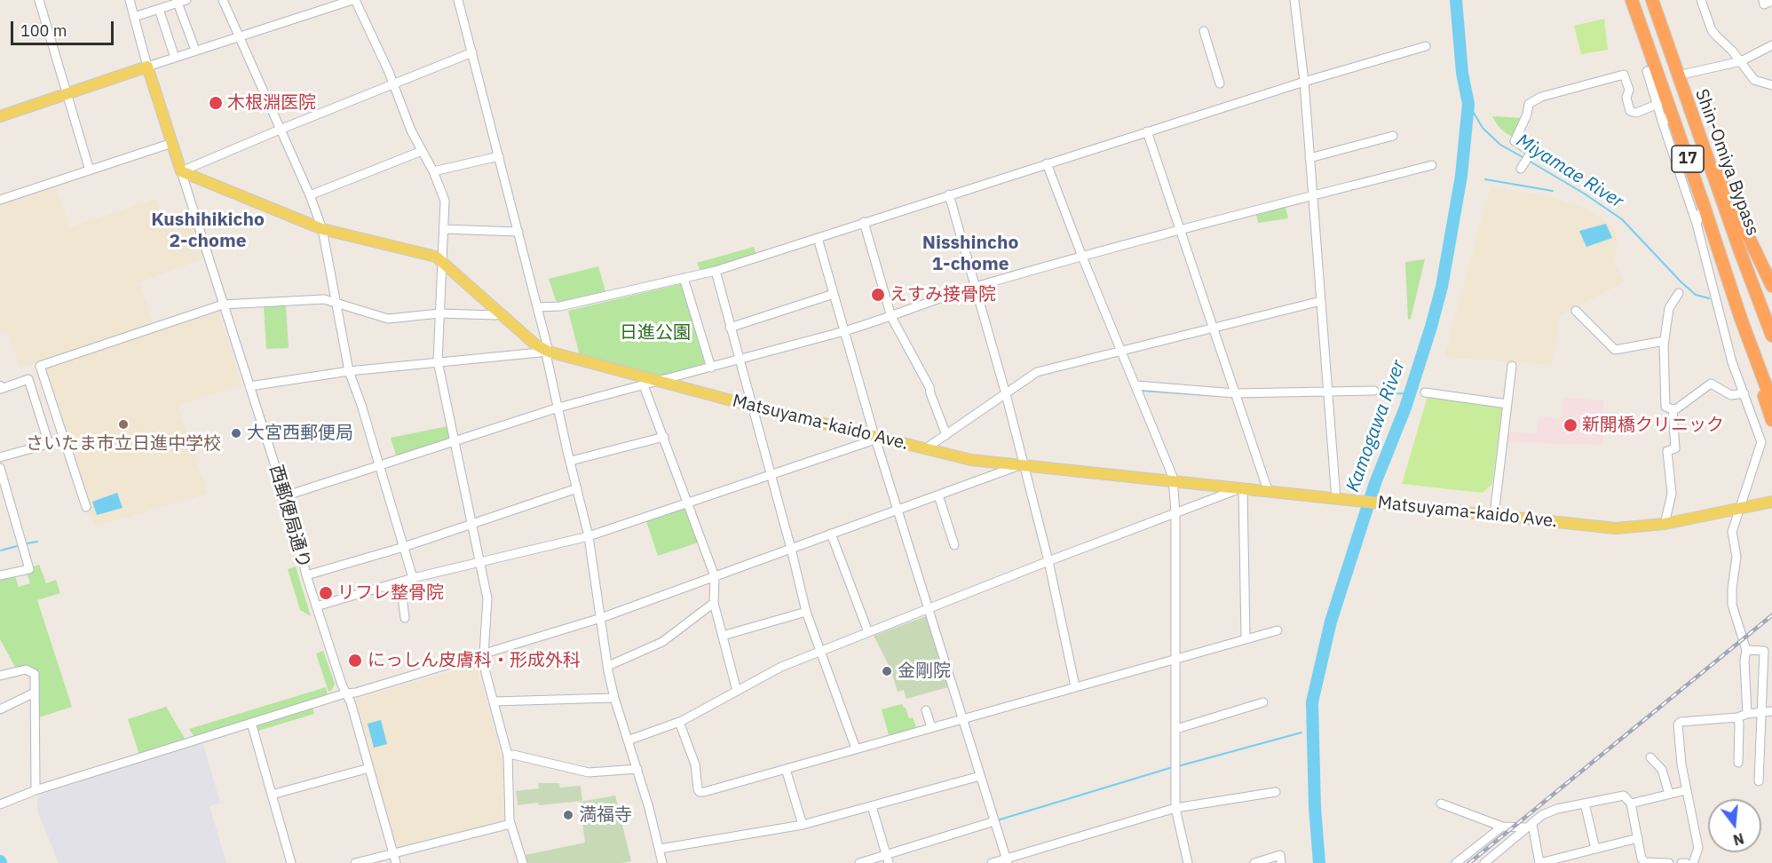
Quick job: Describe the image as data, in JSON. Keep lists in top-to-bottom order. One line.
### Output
{"streets":{"highway":["17","Shin-Omiya Bypass"],"main road":["Matsuyama-kaido Ave."],"street":["西郵便局通り"]},"crossings":[["17","Shin-Omiya Bypass"],["Matsuyama-kaido Ave.","西郵便局通り"]],"districts":["Kushihikicho 2-chome","Nisshincho 1-chome"],"water":["Miyamae River","Kamogawa River"],"parks":["日進公園"],"places":["木根淵医院","えすみ接骨院","さいたま市立日進中学校","新開橋クリニック","大宮西郵便局","リフレ整骨院","にっしん皮膚科・形成外科","金剛院","満福寺"],"scale_bar":"100 m","north":"bottom"}
